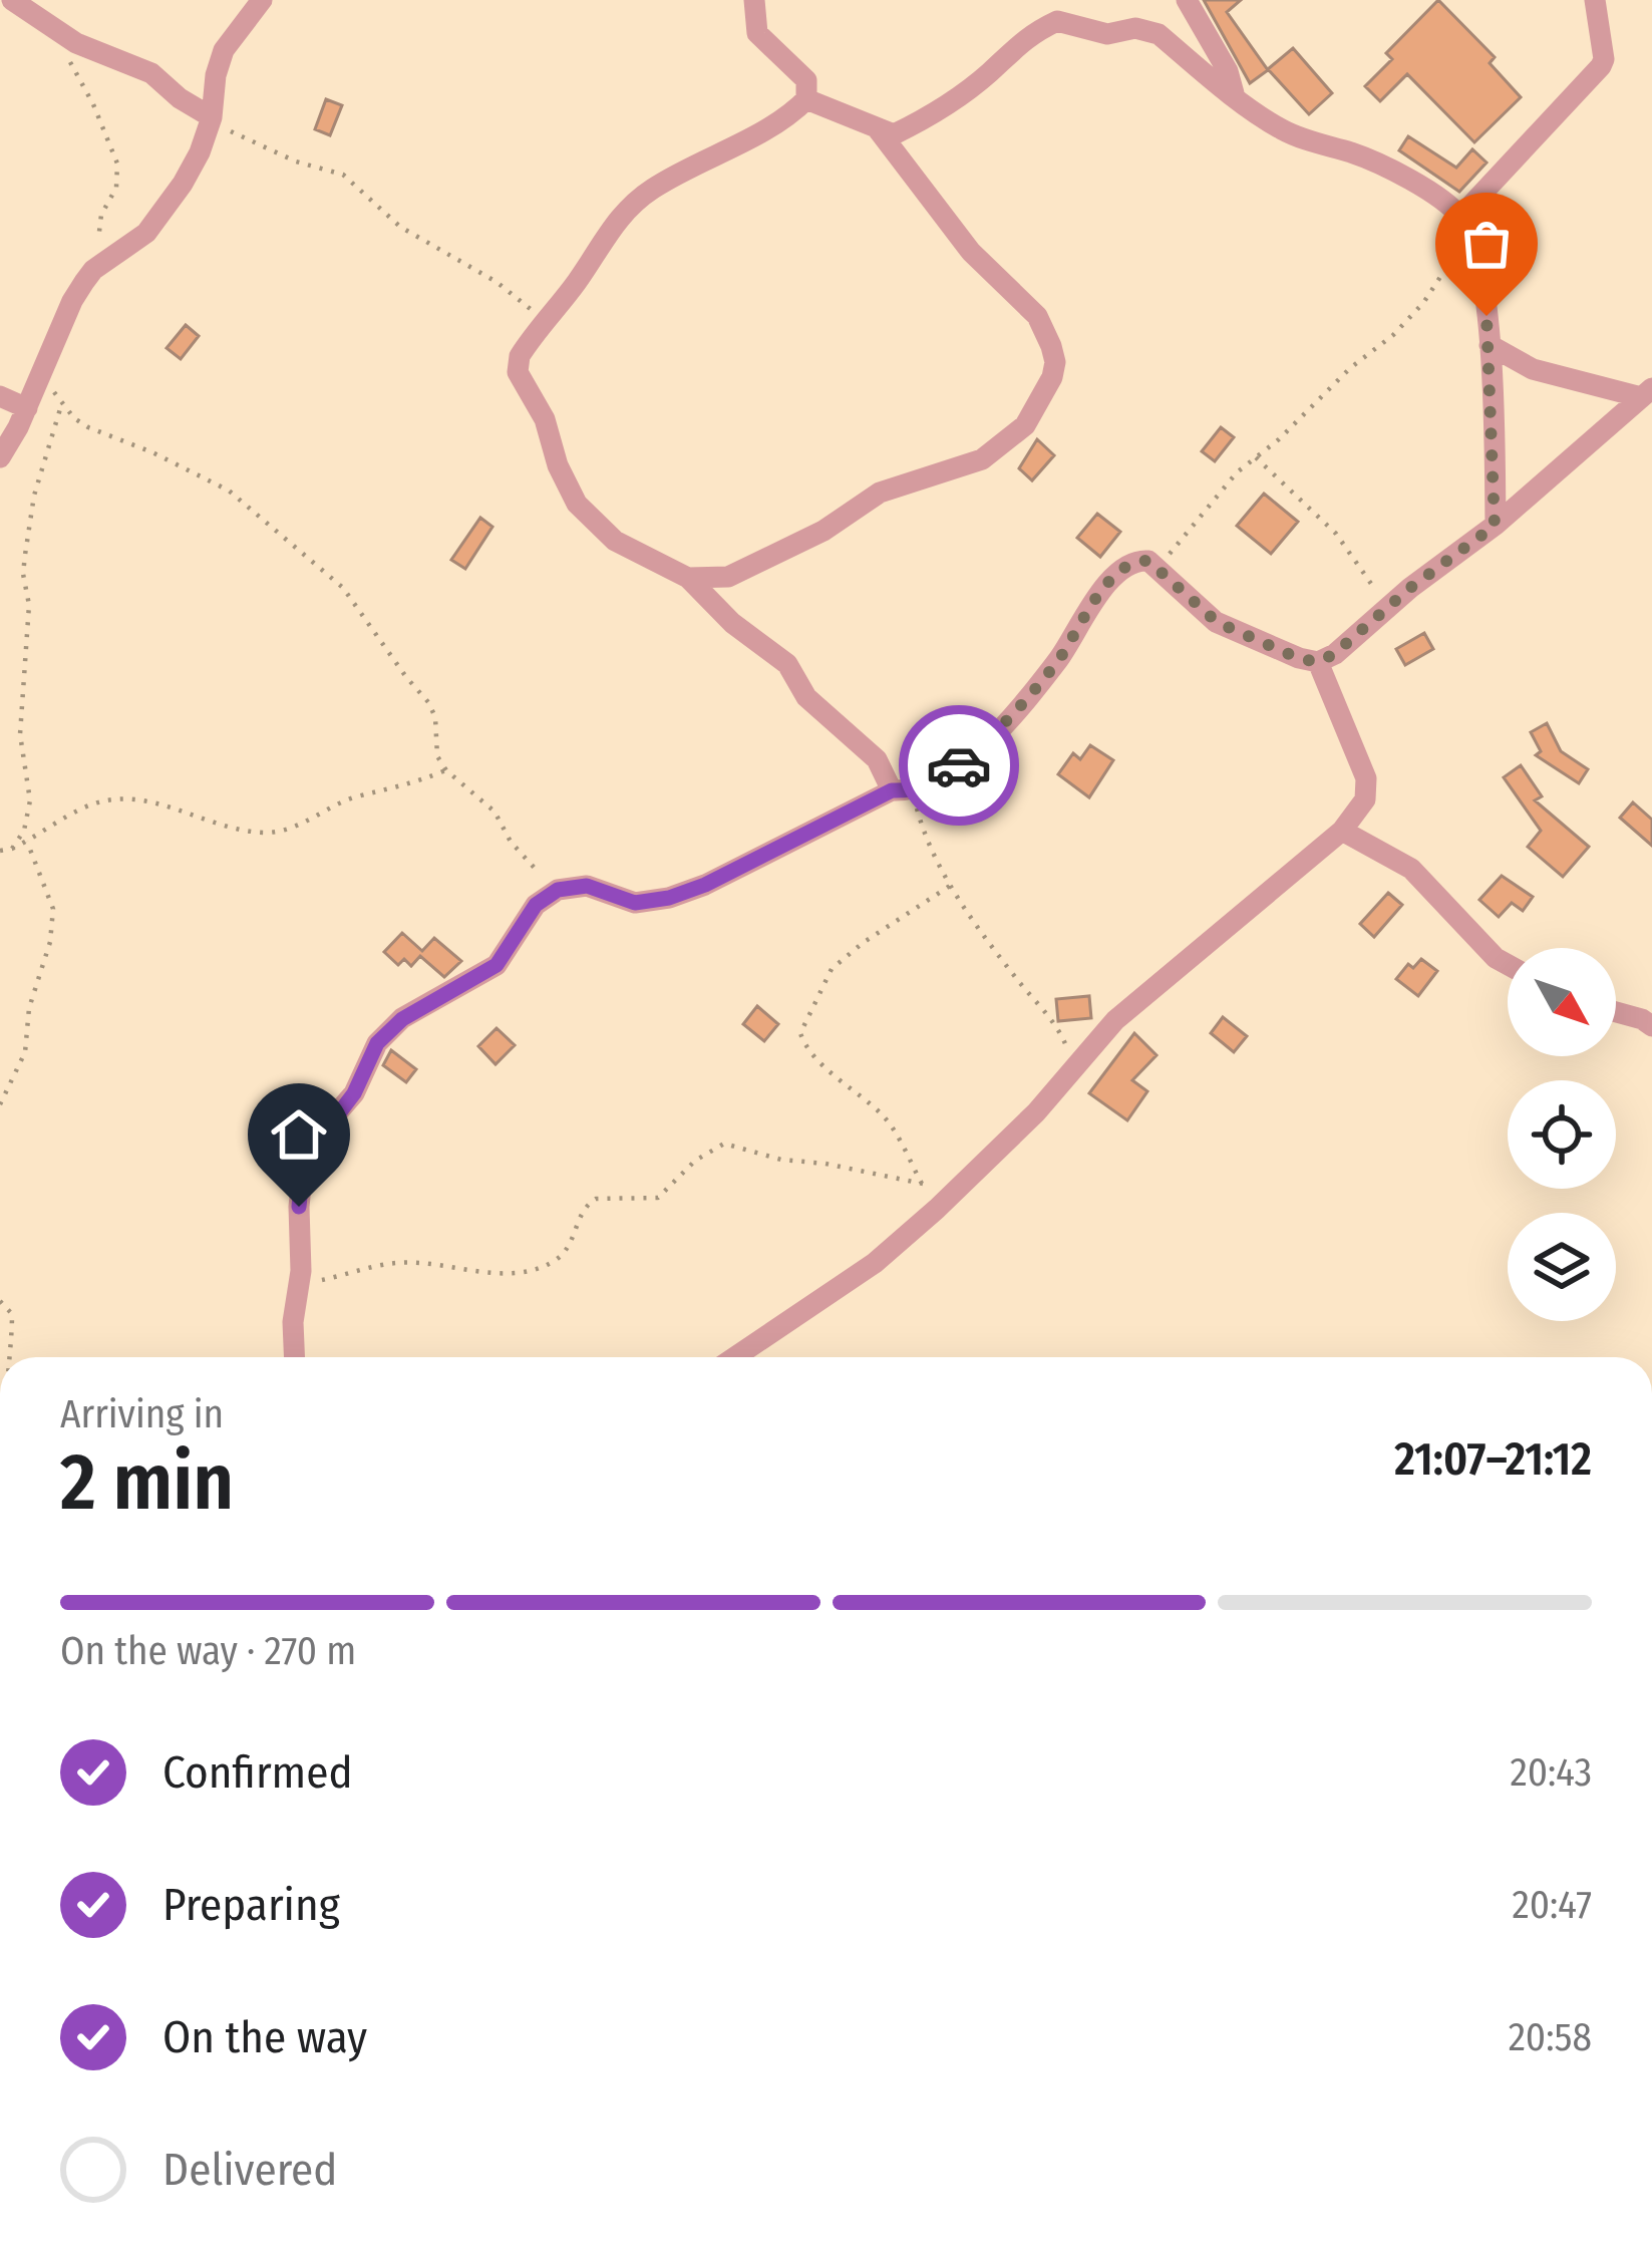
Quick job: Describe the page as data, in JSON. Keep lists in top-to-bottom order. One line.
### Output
{"north":"bottom right","page":{"heading":["2 min","Arriving in","21:07–21:12"],"bar":"On the way · 270 m","list":[["Confirmed","20:43"],["Preparing","20:47"],["On the way","20:58"],"Delivered"]}}
